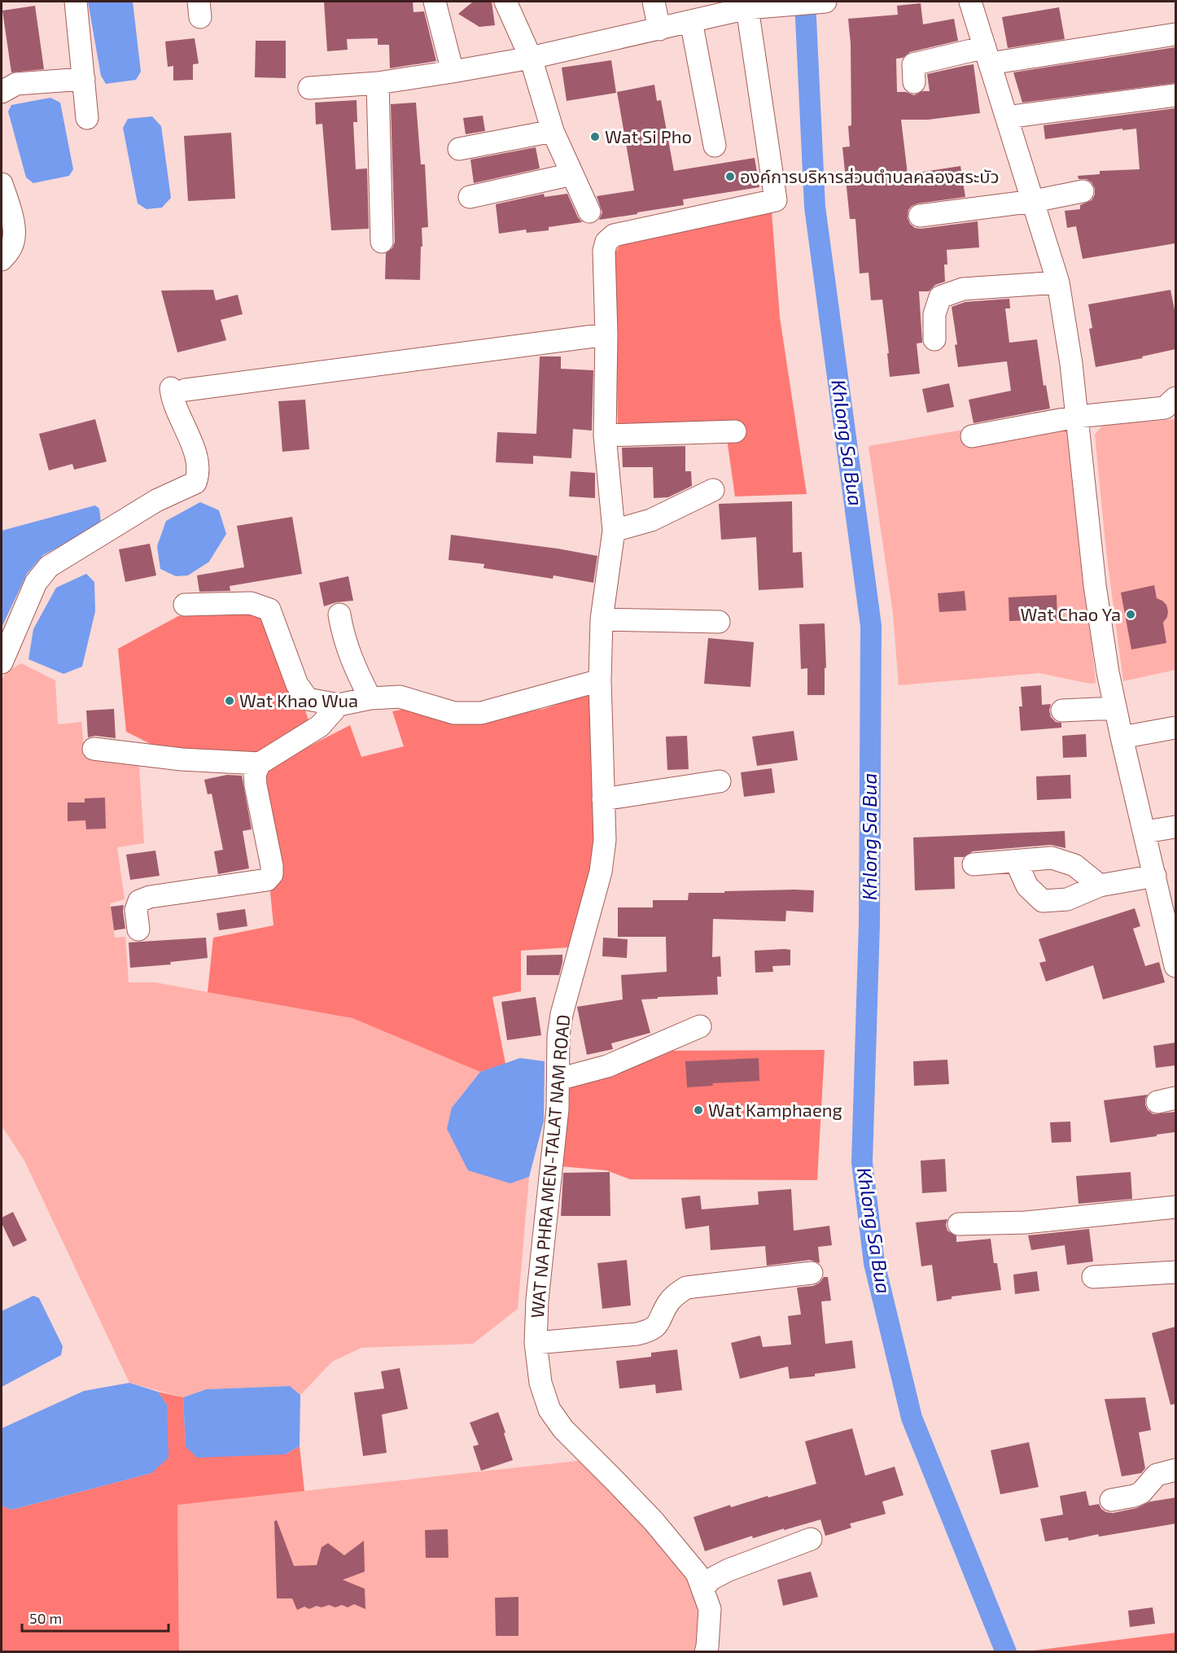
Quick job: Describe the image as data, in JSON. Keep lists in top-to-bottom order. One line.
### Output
{"streets":{"street":["WAT NA PHRA MEN-TALAT NAM ROAD"]},"water":["Khlong Sa Bua"],"places":["Wat Si Pho","องค์การบริหารส่วนตำบลคลองสระบัว","Wat Chao Ya","Wat Khao Wua","Wat Kamphaeng"],"scale_bar":"50 m"}
